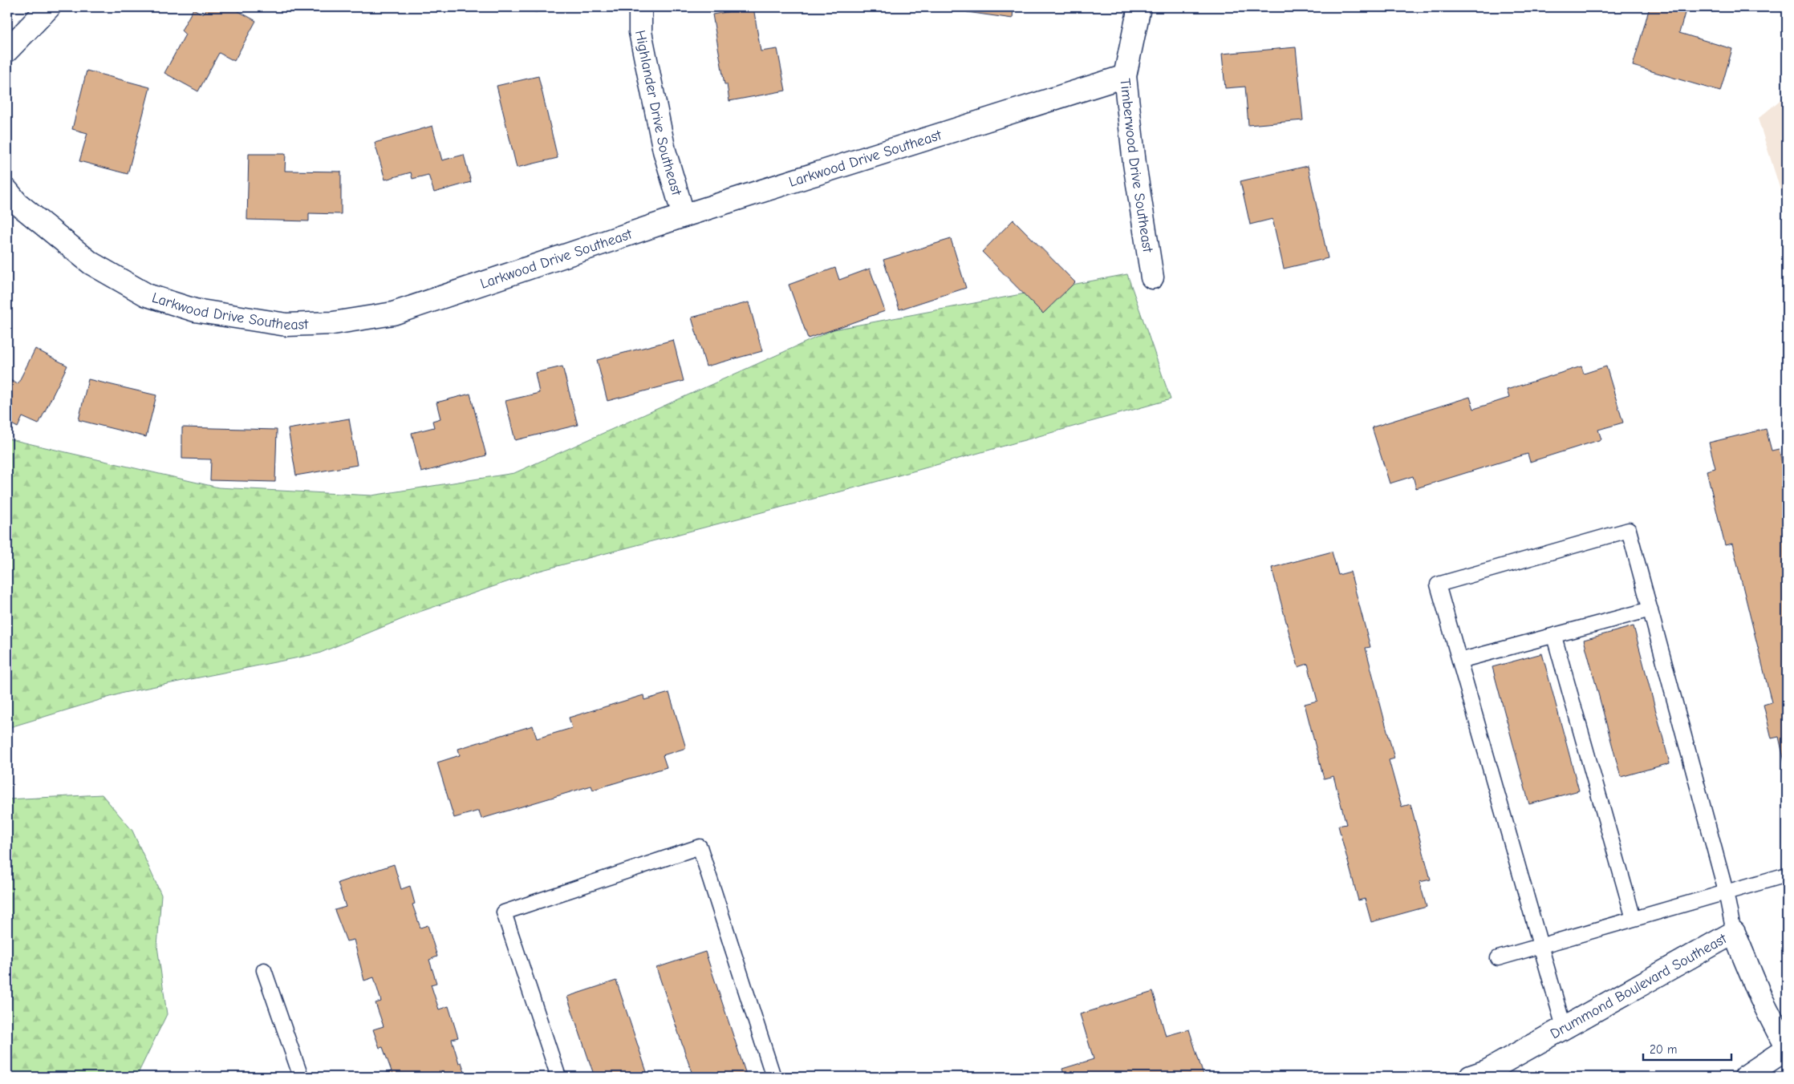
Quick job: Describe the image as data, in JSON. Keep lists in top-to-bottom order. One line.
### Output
{"streets":{"street":["Highlander Drive Southeast","Larkwood Drive Southeast","Timberwood Drive Southeast","Drummond Boulevard Southeast"]},"crossings":[["Highlander Drive Southeast","Larkwood Drive Southeast"],["Larkwood Drive Southeast","Timberwood Drive Southeast"]],"scale_bar":"20 m"}
